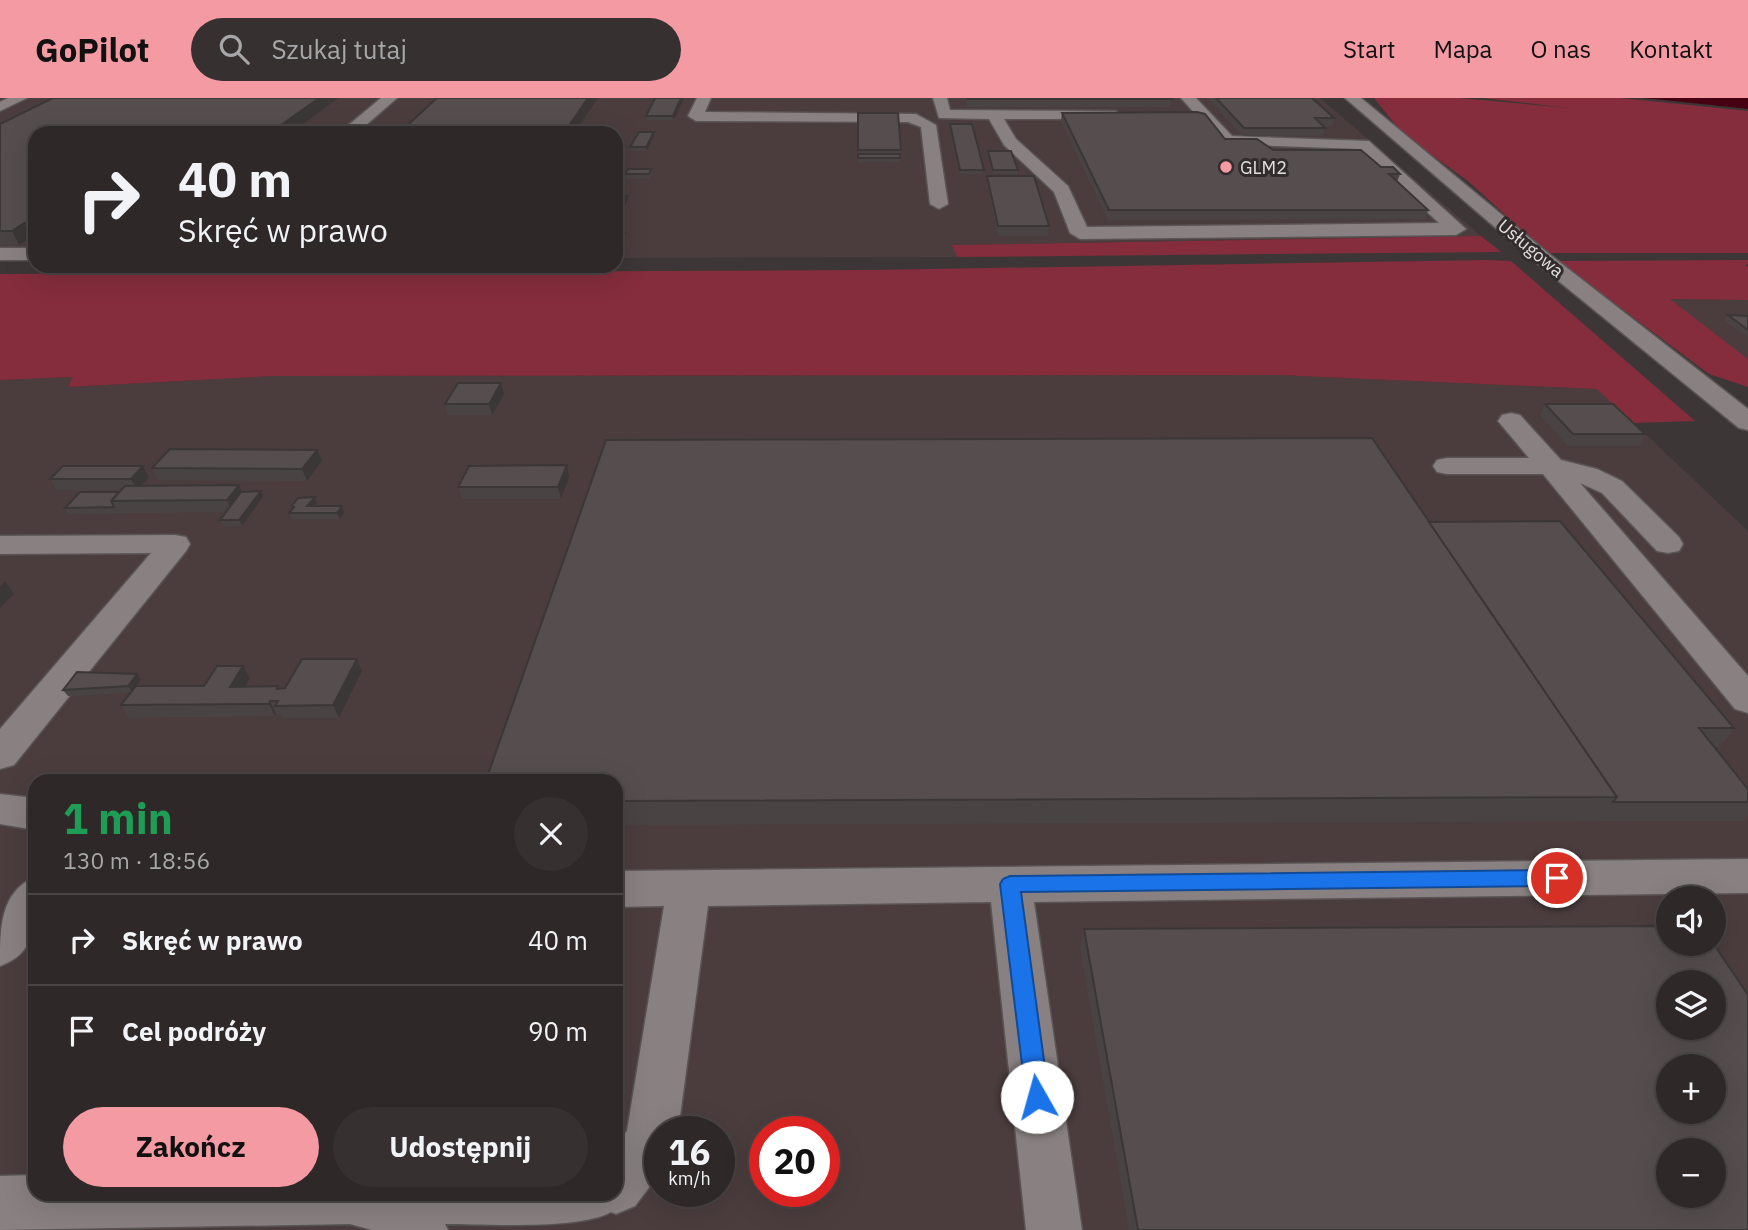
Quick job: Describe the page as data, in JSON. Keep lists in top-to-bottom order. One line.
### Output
{"streets":{"street":["Usługowa"]},"places":["GLM2"],"page":{"header":"GoPilot","search":"Szukaj tutaj","nav":["Start","Mapa","O nas","Kontakt"],"turn":["40 m","Skręć w prawo"],"heading":["1 min","130 m · 18:56"],"map_buttons":["+","−"],"list":[{"name":"Skręć w prawo","value":"40 m"},{"name":"Cel podróży","value":"90 m"}],"buttons":["Zakończ","Udostępnij"],"speed":"16 km/h","limit":"20"}}
